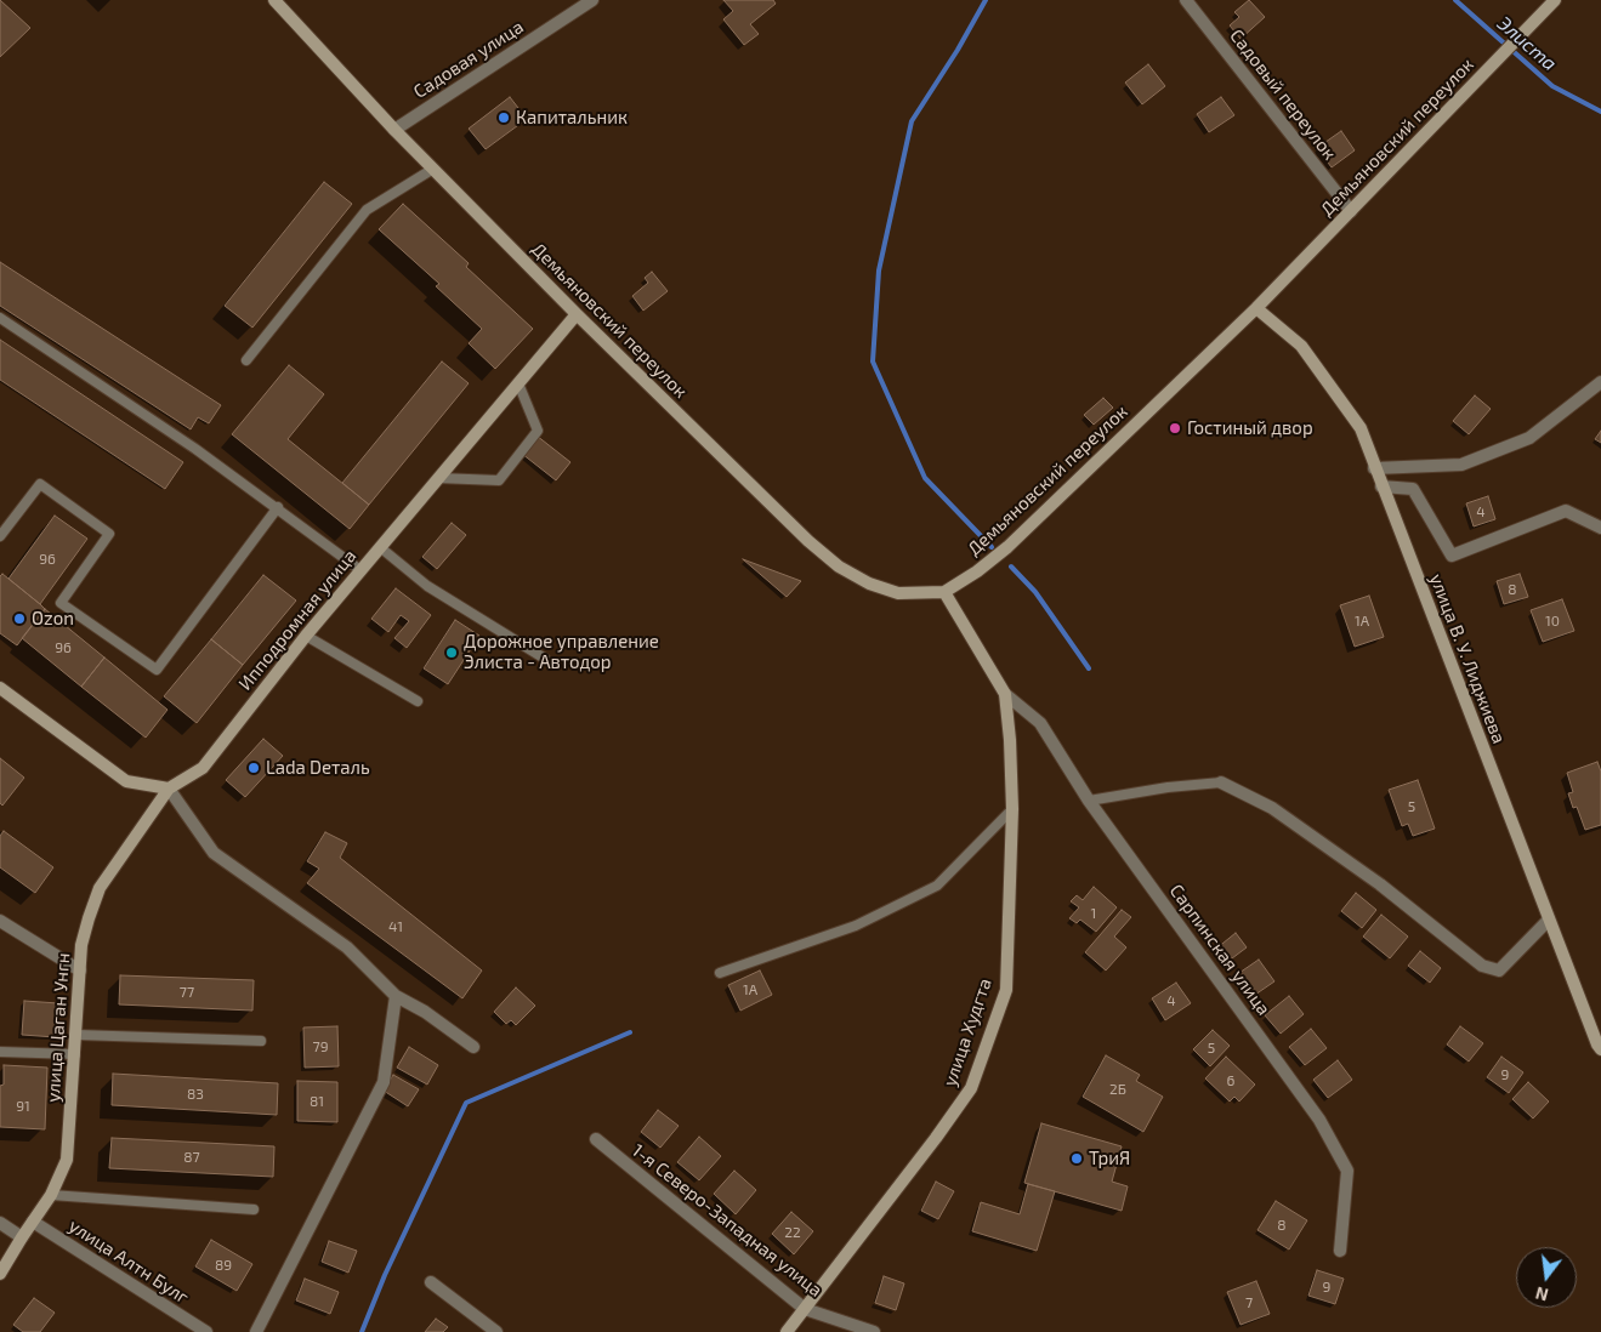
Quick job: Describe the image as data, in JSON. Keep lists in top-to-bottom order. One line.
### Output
{"streets":{"street":["Садовая улица","Садовый переулок","Демьяновский переулок","Ипподромная улица","улица В. У. Лиджиева","Сарпинская улица","улица Цаган Унгн","улица Худгта","1-я Северо-Западная улица","улица Алтн Булг"]},"crossings":[["Садовая улица","Демьяновский переулок"],["Садовый переулок","Демьяновский переулок"],["Демьяновский переулок","Ипподромная улица"],["Демьяновский переулок","улица В. У. Лиджиева"],["Демьяновский переулок","улица Худгта"],["Ипподромная улица","улица Цаган Унгн"],["Сарпинская улица","улица Худгта"],["улица Цаган Унгн","улица Алтн Булг"],["улица Худгта","1-я Северо-Западная улица"]],"water":["Элиста"],"places":["Капитальник","Гостиный двор","Ozon","Дорожное управление Элиста - Автодор","Lada Dеталь","ТриЯ"],"house_numbers":["4","96","8","1А","10","96","5","1","41","1А","77","4","79","5","9","6","2Б","83","81","91","87","8","22","89","9","7"],"north":"bottom"}
